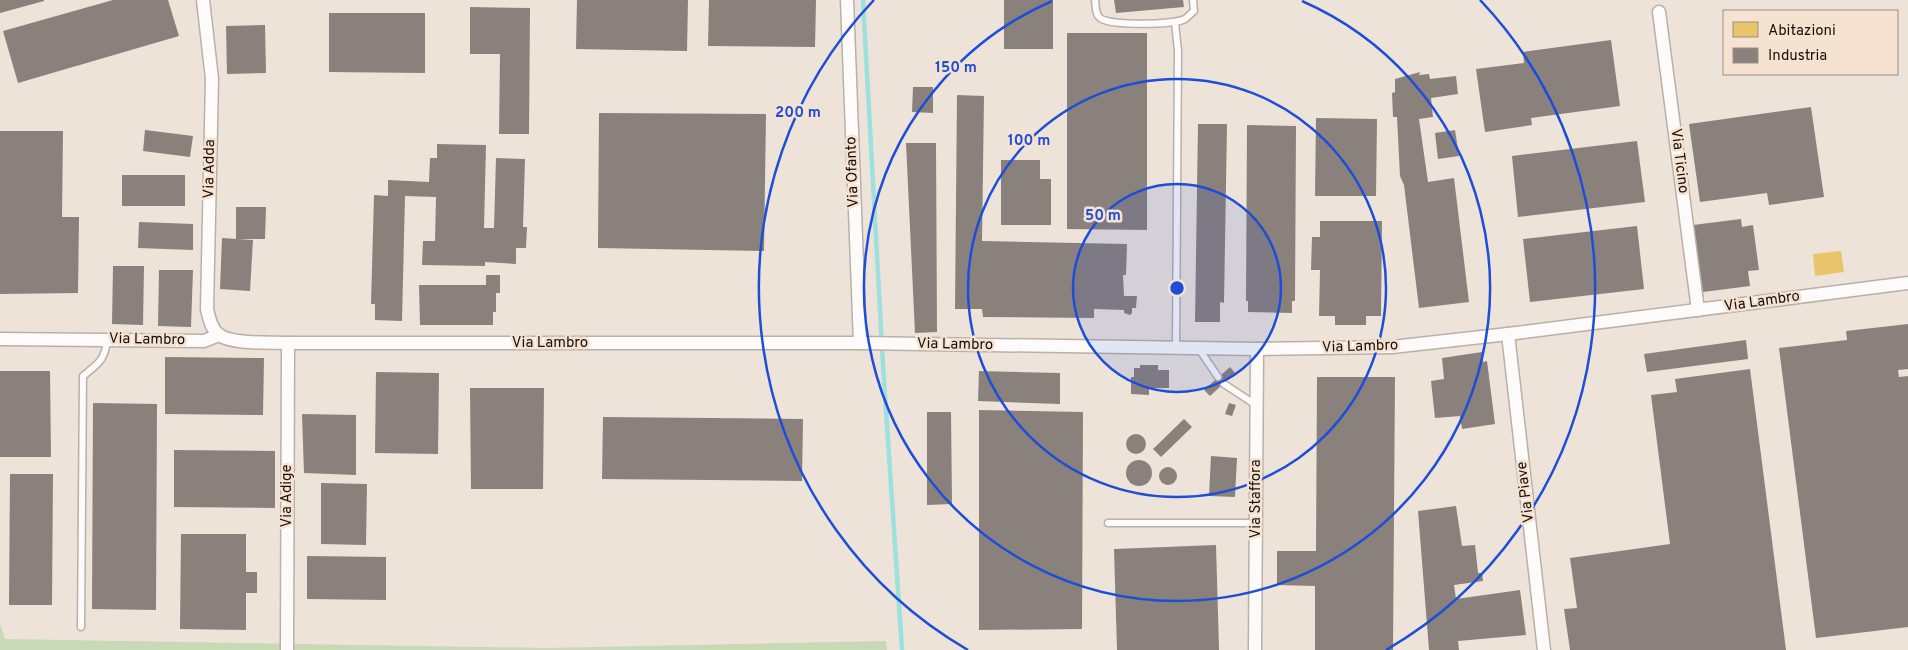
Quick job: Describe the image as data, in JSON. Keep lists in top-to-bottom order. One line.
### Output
{"streets":{"street":["Via Ticino","Via Adda","Via Ofanto","Via Lambro","Via Piave","Via Adige","Via Staffora"]},"crossings":[["Via Ticino","Via Lambro"],["Via Adda","Via Lambro"],["Via Ofanto","Via Lambro"],["Via Lambro","Via Piave"],["Via Lambro","Via Adige"],["Via Lambro","Via Staffora"]],"legend":["Abitazioni","Industria"],"rings":["150 m","200 m","100 m","50 m"]}
